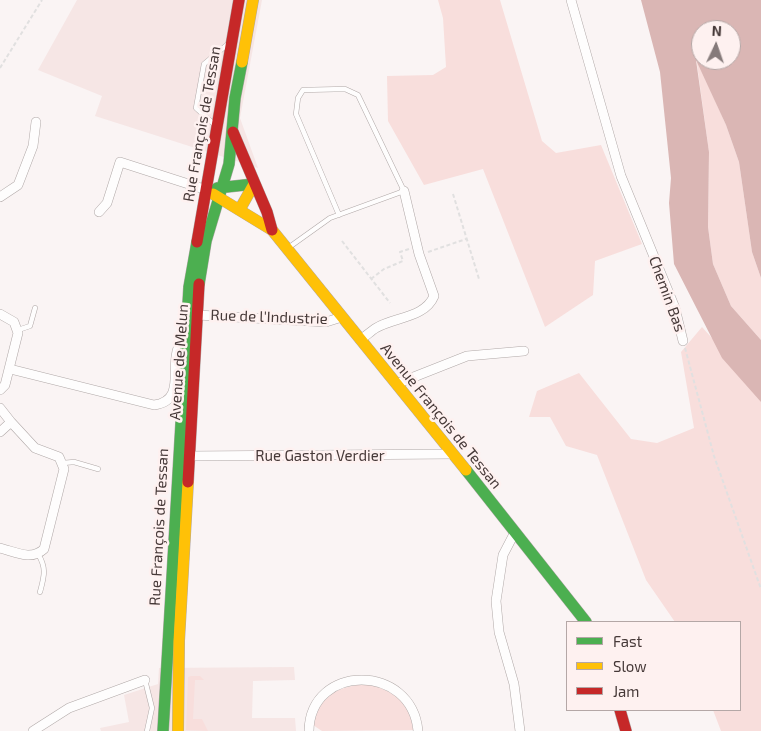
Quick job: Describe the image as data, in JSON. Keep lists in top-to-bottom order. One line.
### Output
{"streets":{"main road":["Rue François de Tessan","Avenue de Melun","Avenue François de Tessan"],"street":["Chemin Bas","Rue de l'Industrie","Rue Gaston Verdier"]},"crossings":[["Rue de l'Industrie","Avenue de Melun"],["Rue de l'Industrie","Avenue François de Tessan"],["Avenue de Melun","Rue Gaston Verdier"],["Avenue François de Tessan","Rue Gaston Verdier"]],"legend":["Fast","Slow","Jam"],"north":"top"}
